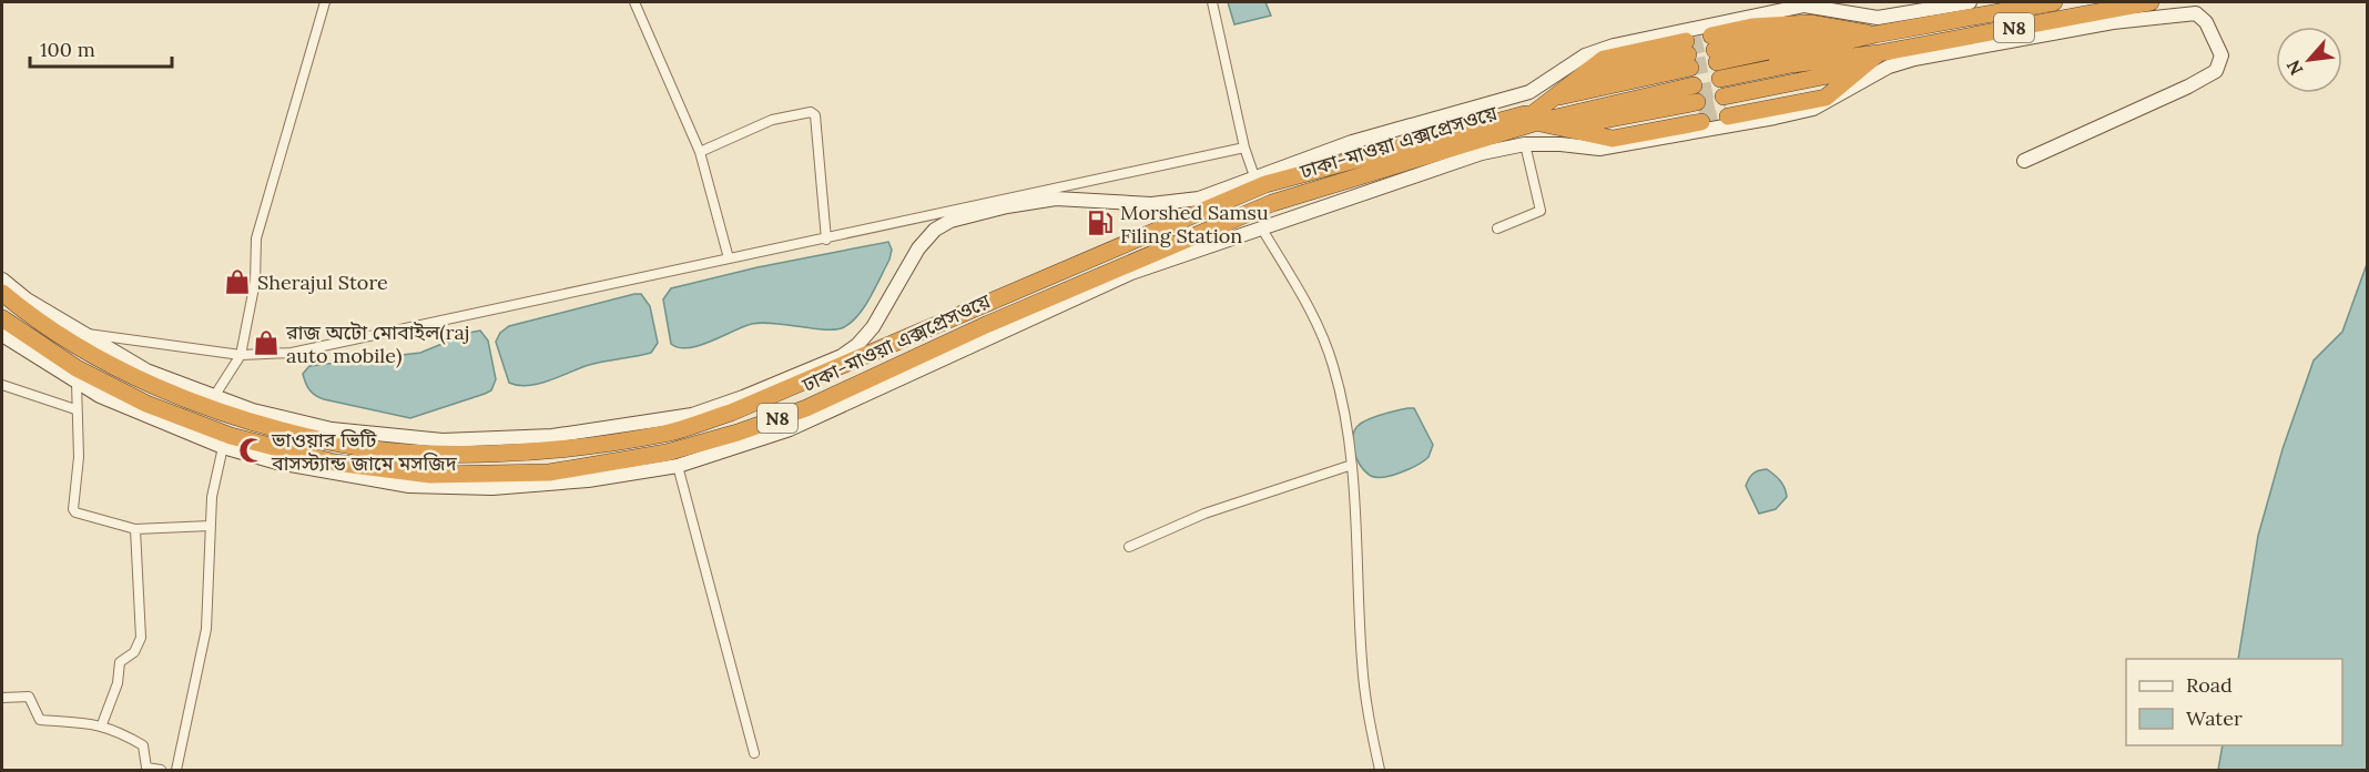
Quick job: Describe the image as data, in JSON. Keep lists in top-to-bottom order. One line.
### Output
{"streets":{"highway":["N8","ঢাকা-মাওয়া এক্সপ্রেসওয়ে"]},"places":{"fuel station":["Morshed Samsu Filing Station"],"shop":["Sherajul Store","রাজ অটো মোবাইল(raj auto mobile)"],"mosque":["ভাওয়ার ভিটি বাসস্ট্যান্ড জামে মসজিদ"]},"legend":["Road","Water"],"scale_bar":"100 m","north":"bottom left"}
